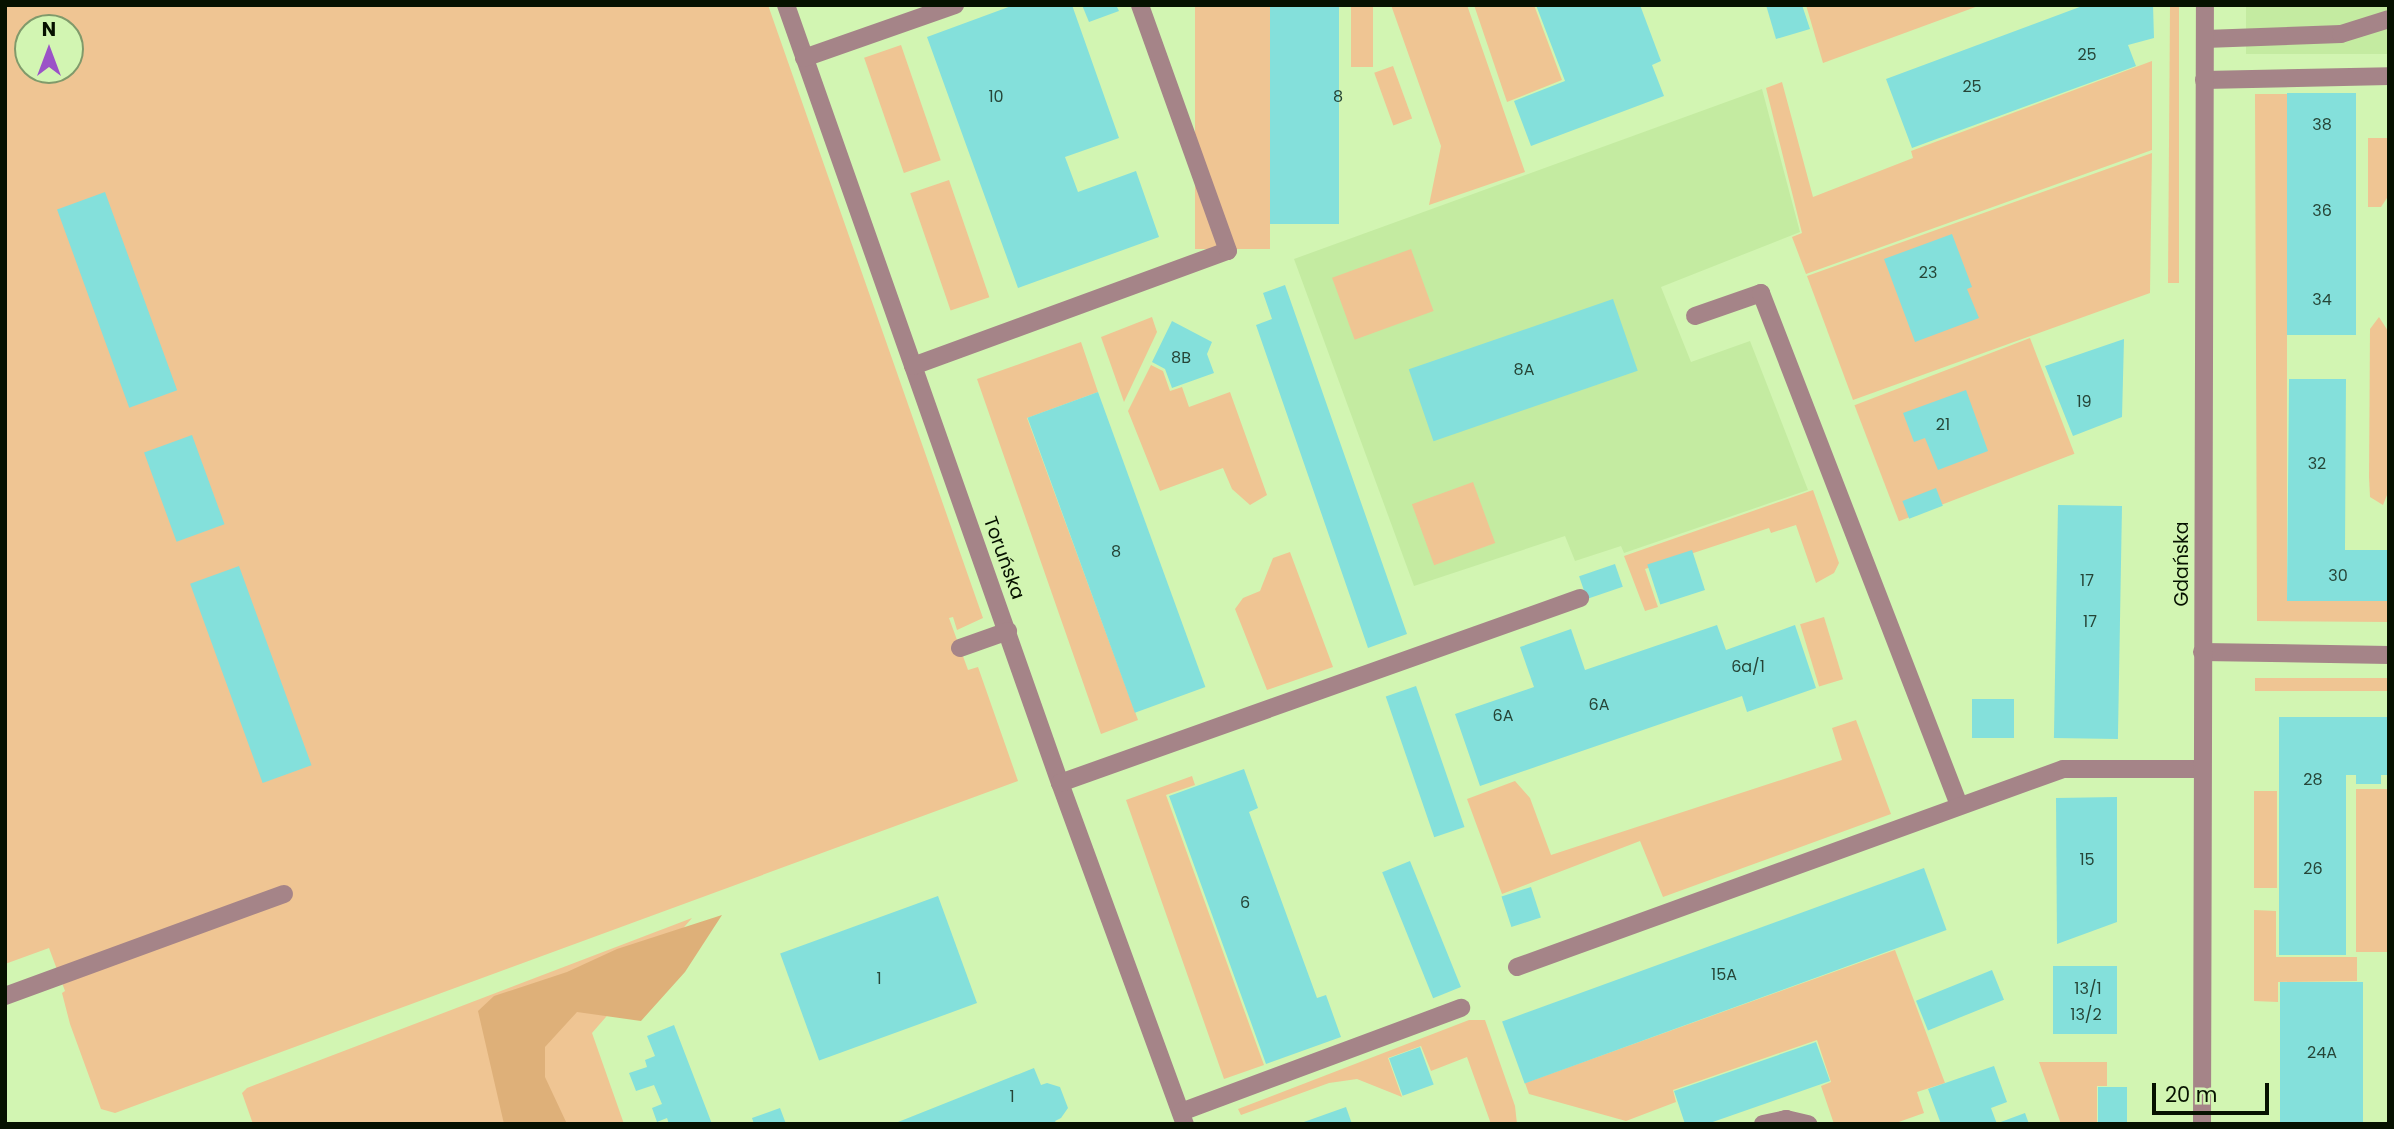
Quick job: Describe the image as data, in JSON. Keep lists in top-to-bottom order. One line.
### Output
{"streets":{"street":["Toruńska","Gdańska"]},"house_numbers":["25","25","10","8","38","36","23","34","8B","8A","19","21","32","8","30","17","17","6a/1","6A","6A","28","15","26","6","15A","1","13/1","13/2","24A","1"],"scale_bar":"20 m","north":"top"}
